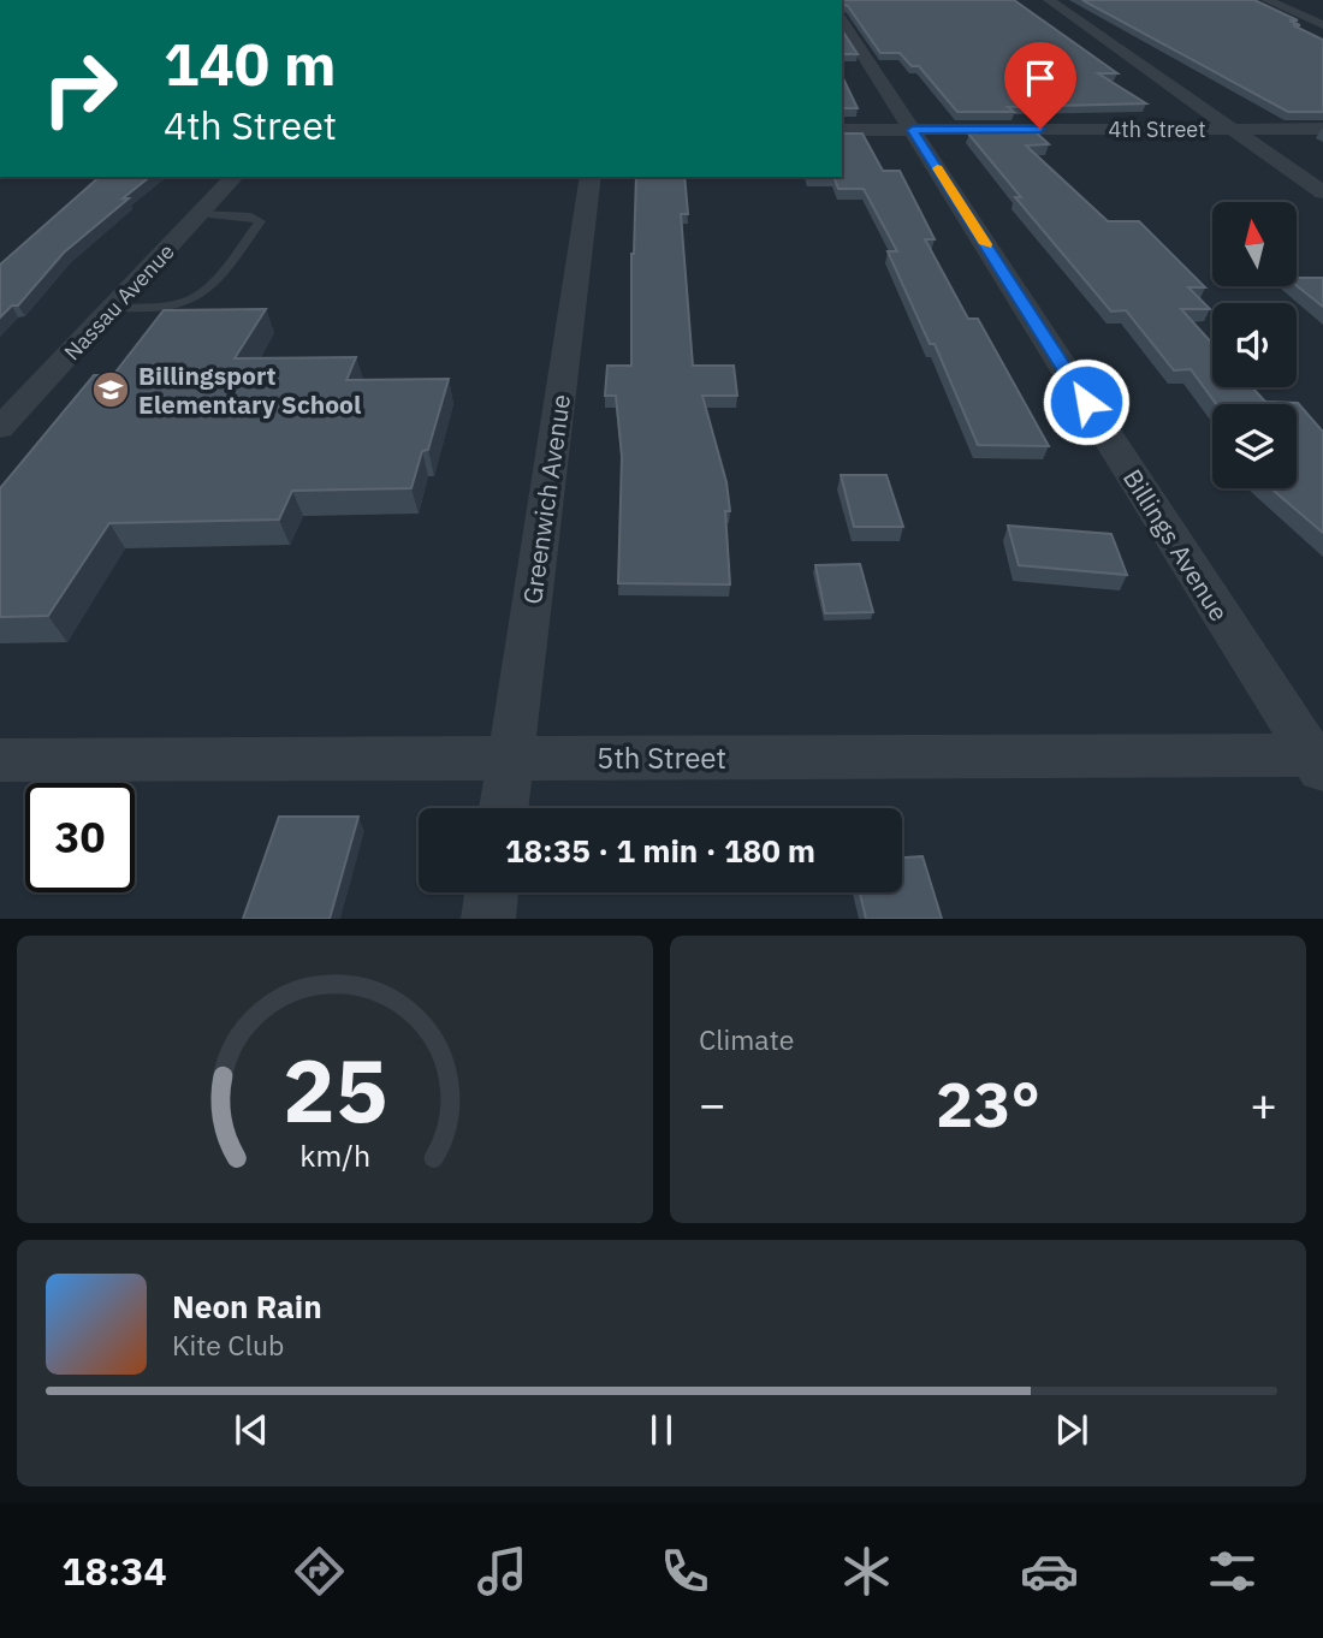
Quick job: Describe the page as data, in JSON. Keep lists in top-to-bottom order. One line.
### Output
{"streets":{"street":["4th Street","Nassau Avenue","Greenwich Avenue","Billings Avenue","5th Street"]},"crossings":[["4th Street","Billings Avenue"],["Greenwich Avenue","5th Street"],["Billings Avenue","5th Street"]],"places":{"school or university":["Billingsport Elementary School"]},"north":"top","page":{"turn":["140 m","4th Street"],"limit":"30","trip":"18:35 · 1 min · 180 m","tile":"Climate","heat":["−","23°","+"],"song":["Neon Rain","Kite Club"],"tabs":"18:34","gauge":["25","km/h"]}}
